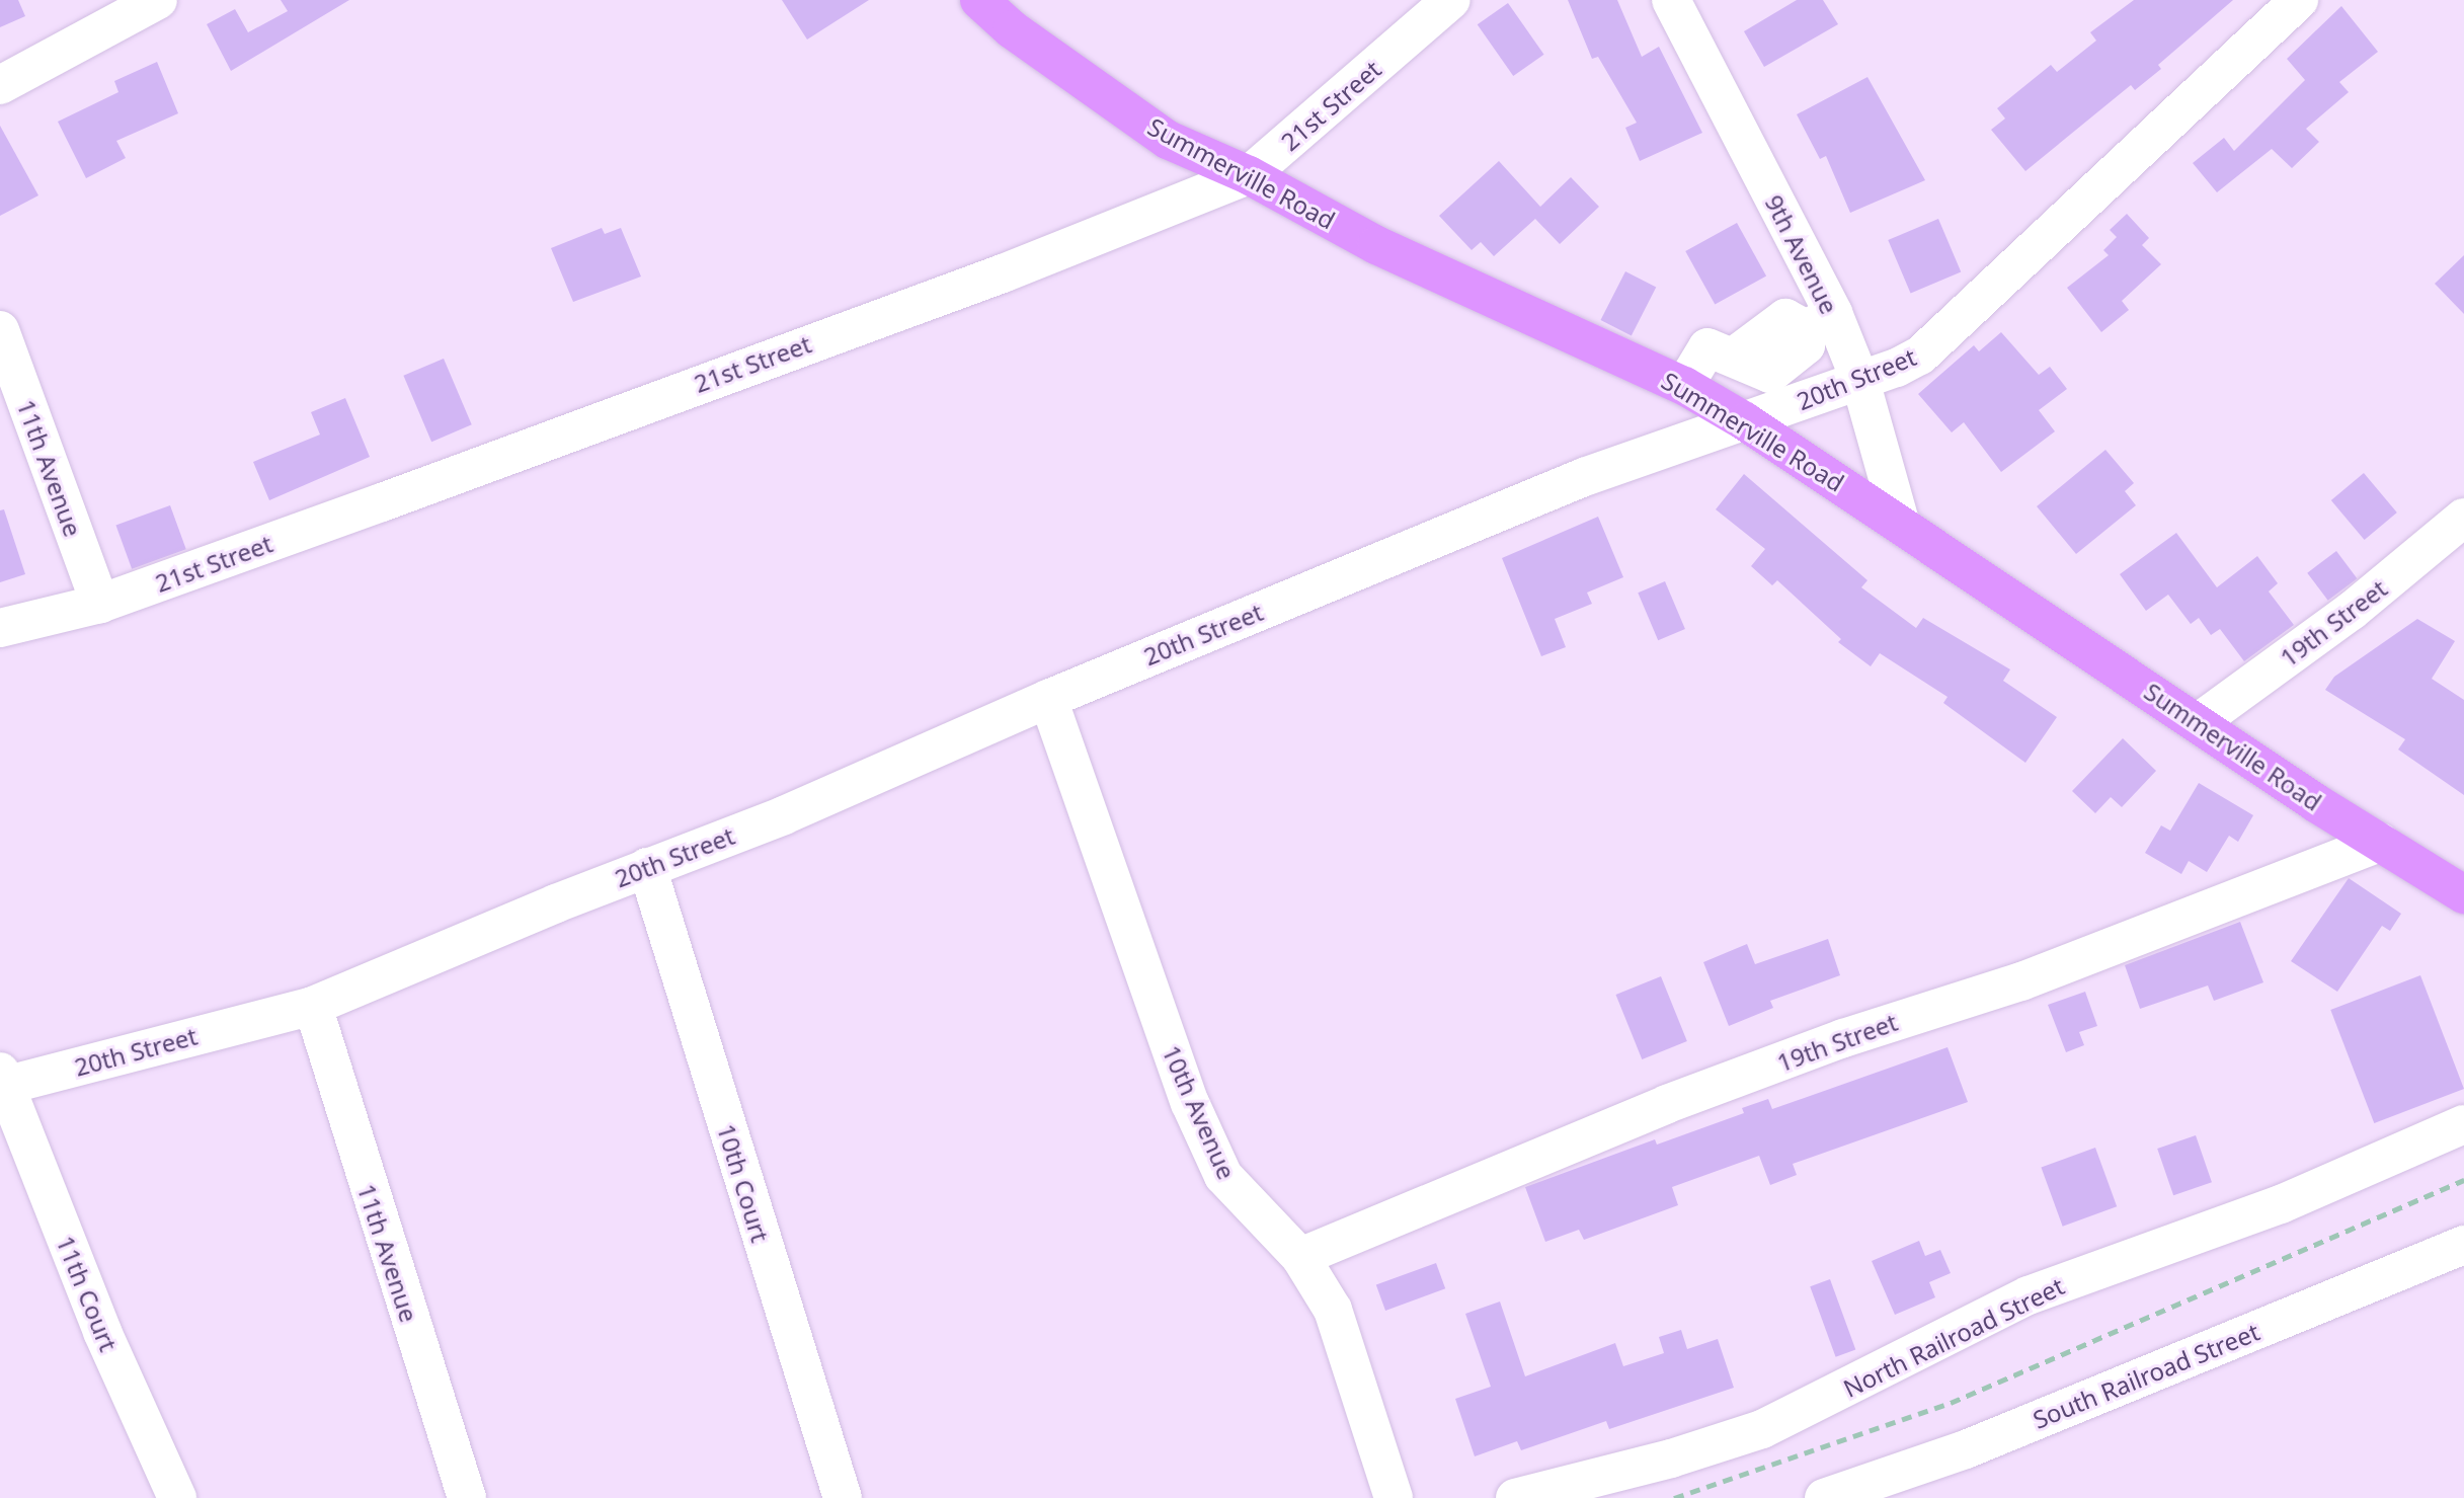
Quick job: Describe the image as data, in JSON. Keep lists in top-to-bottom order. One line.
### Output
{"streets":{"main road":["Summerville Road"],"street":["21st Street","9th Avenue","20th Street","11th Avenue","19th Street","10th Avenue","10th Court","11th Court","North Railroad Street","South Railroad Street"]},"crossings":[["21st Street","Summerville Road"],["21st Street","11th Avenue"],["Summerville Road","9th Avenue"],["Summerville Road","20th Street"],["Summerville Road","19th Street"],["9th Avenue","20th Street"],["20th Street","11th Avenue"],["20th Street","10th Avenue"],["20th Street","10th Court"],["20th Street","11th Court"],["19th Street","10th Avenue"]]}
